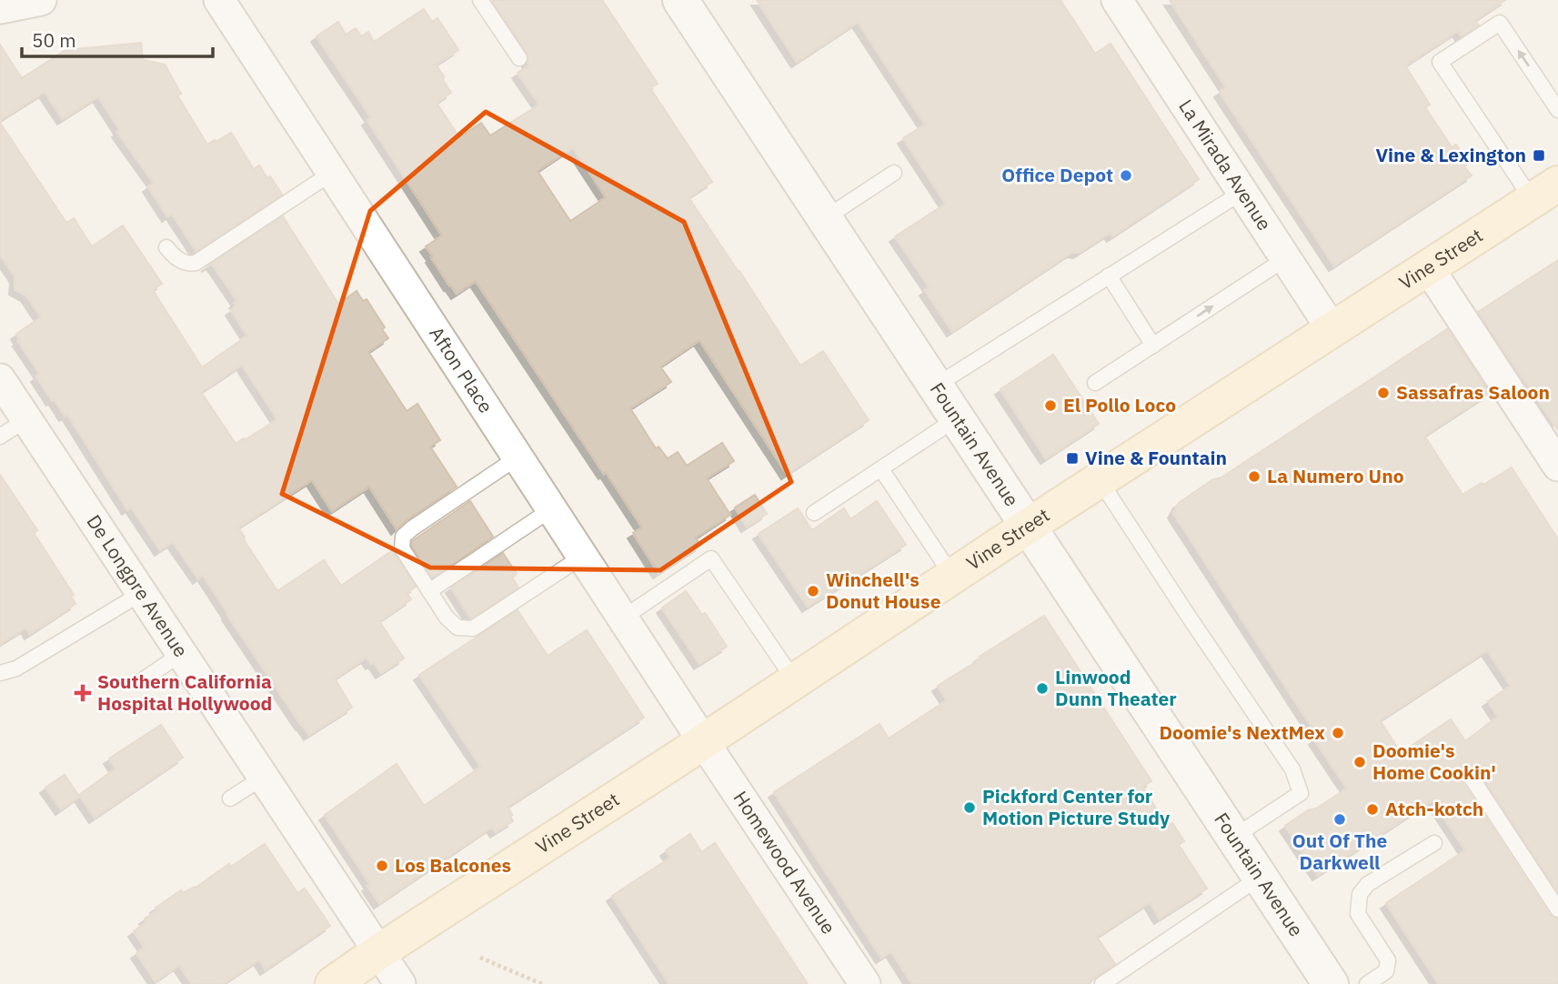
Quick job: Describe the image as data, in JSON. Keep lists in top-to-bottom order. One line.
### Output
{"streets":{"main road":["Vine Street"],"street":["La Mirada Avenue","Afton Place","Fountain Avenue","De Longpre Avenue","Homewood Avenue"]},"crossings":[["La Mirada Avenue","Vine Street"],["Vine Street","Afton Place"],["Vine Street","Fountain Avenue"],["Vine Street","De Longpre Avenue"],["Vine Street","Homewood Avenue"],["Afton Place","Homewood Avenue"]],"places":{"transit":["Vine & Lexington","Vine & Fountain"],"other":["Office Depot","Sassafras Saloon","El Pollo Loco","La Numero Uno","Winchell's Donut House","Linwood Dunn Theater","Doomie's NextMex","Doomie's Home Cookin'","Pickford Center for Motion Picture Study","Atch-kotch","Out Of The Darkwell","Los Balcones"],"health":["Southern California Hospital Hollywood"]},"scale_bar":"50 m"}
